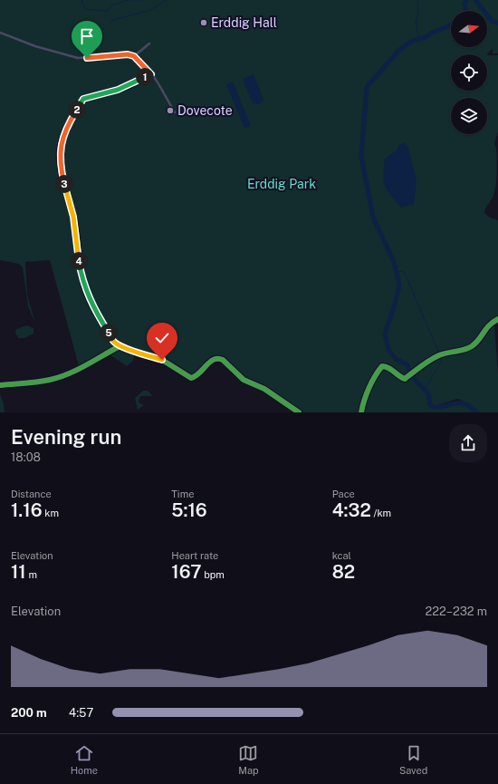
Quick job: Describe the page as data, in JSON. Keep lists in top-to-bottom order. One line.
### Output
{"parks":["Erddig Park"],"places":["Erddig Hall","Dovecote"],"north":"right","page":{"pins":["1","2","3","4","5"],"heading":["Evening run","18:08"],"stats":[["Distance","1.16 km"],["Time","5:16"],["Pace","4:32 /km"],["Elevation","11 m"],["Heart rate","167 bpm"],["kcal","82"]],"chart":["Elevation","222–232 m"],"list":[{"name":"200 m","note":"4:57"}],"tabs":["Home","Map","Saved"]}}
